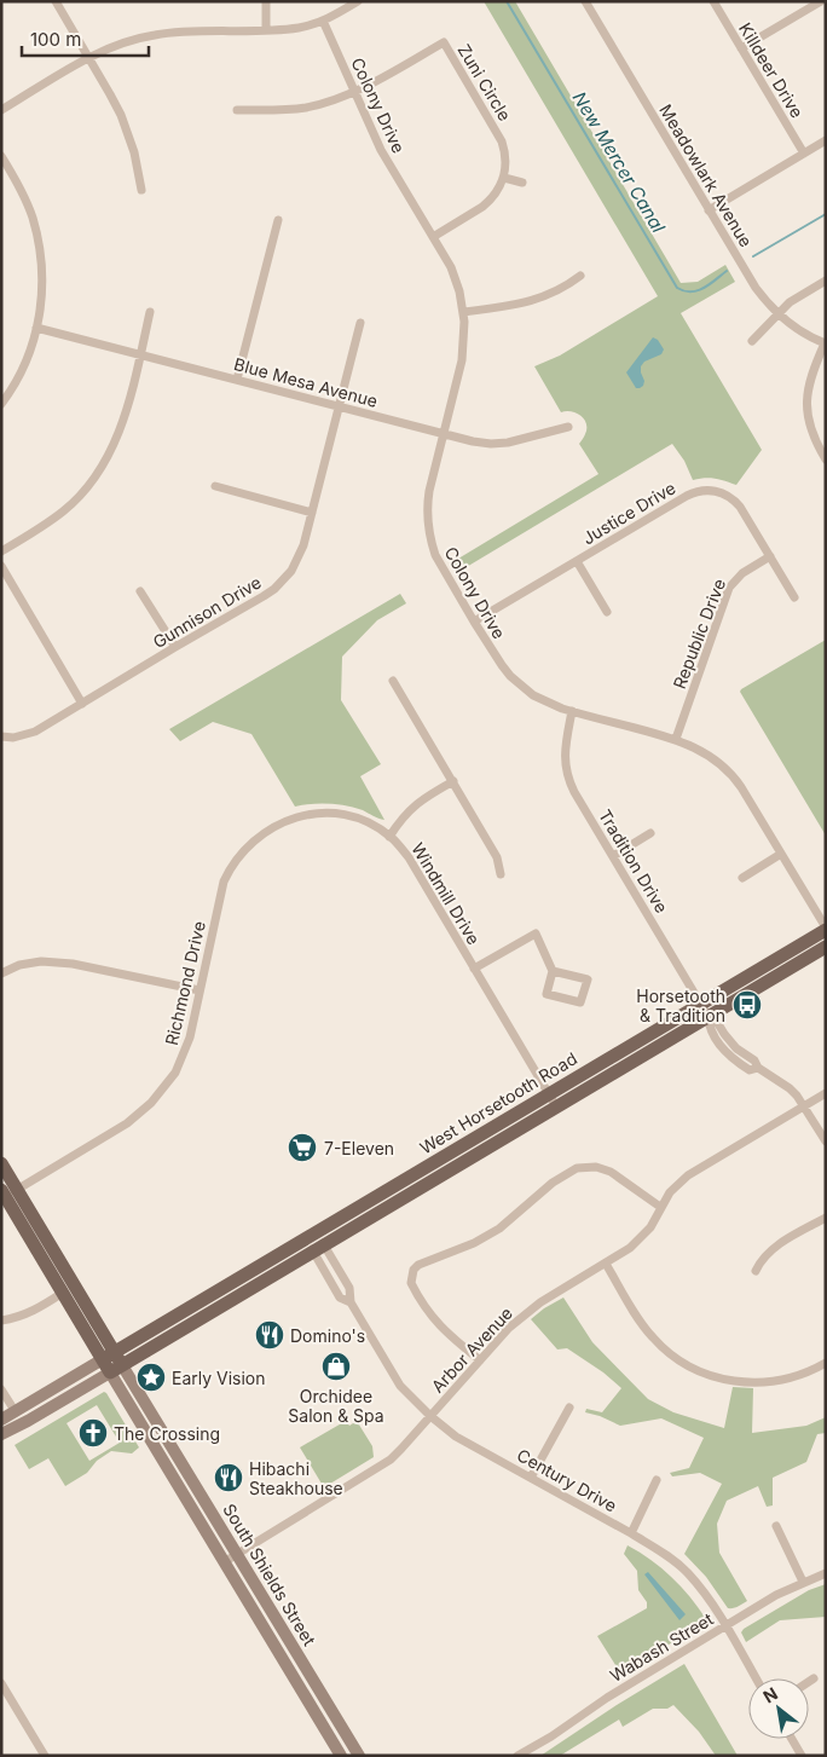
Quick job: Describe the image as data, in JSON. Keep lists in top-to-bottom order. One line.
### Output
{"streets":{"main road":["West Horsetooth Road","South Shields Street"],"street":["Killdeer Drive","Zuni Circle","Colony Drive","Meadowlark Avenue","Blue Mesa Avenue","Justice Drive","Gunnison Drive","Republic Drive","Tradition Drive","Windmill Drive","Richmond Drive","Arbor Avenue","Century Drive","Wabash Street"]},"crossings":[["Zuni Circle","Colony Drive"],["Colony Drive","Blue Mesa Avenue"],["Colony Drive","Justice Drive"],["Colony Drive","Republic Drive"],["Colony Drive","Tradition Drive"],["Colony Drive","West Horsetooth Road"],["Blue Mesa Avenue","Gunnison Drive"],["Justice Drive","Republic Drive"],["Tradition Drive","West Horsetooth Road"],["Tradition Drive","Arbor Avenue"],["Windmill Drive","Richmond Drive"],["Windmill Drive","West Horsetooth Road"],["Richmond Drive","South Shields Street"],["West Horsetooth Road","Century Drive"],["West Horsetooth Road","South Shields Street"],["Arbor Avenue","Century Drive"],["Arbor Avenue","South Shields Street"],["Century Drive","Wabash Street"]],"water":["New Mercer Canal"],"places":{"bus stop":["Horsetooth & Tradition"],"supermarket":["7-Eleven"],"restaurant":["Domino's","Hibachi Steakhouse"],"shop":["Orchidee Salon & Spa"],"place":["Early Vision"],"church":["The Crossing"]},"scale_bar":"100 m","north":"top left"}
